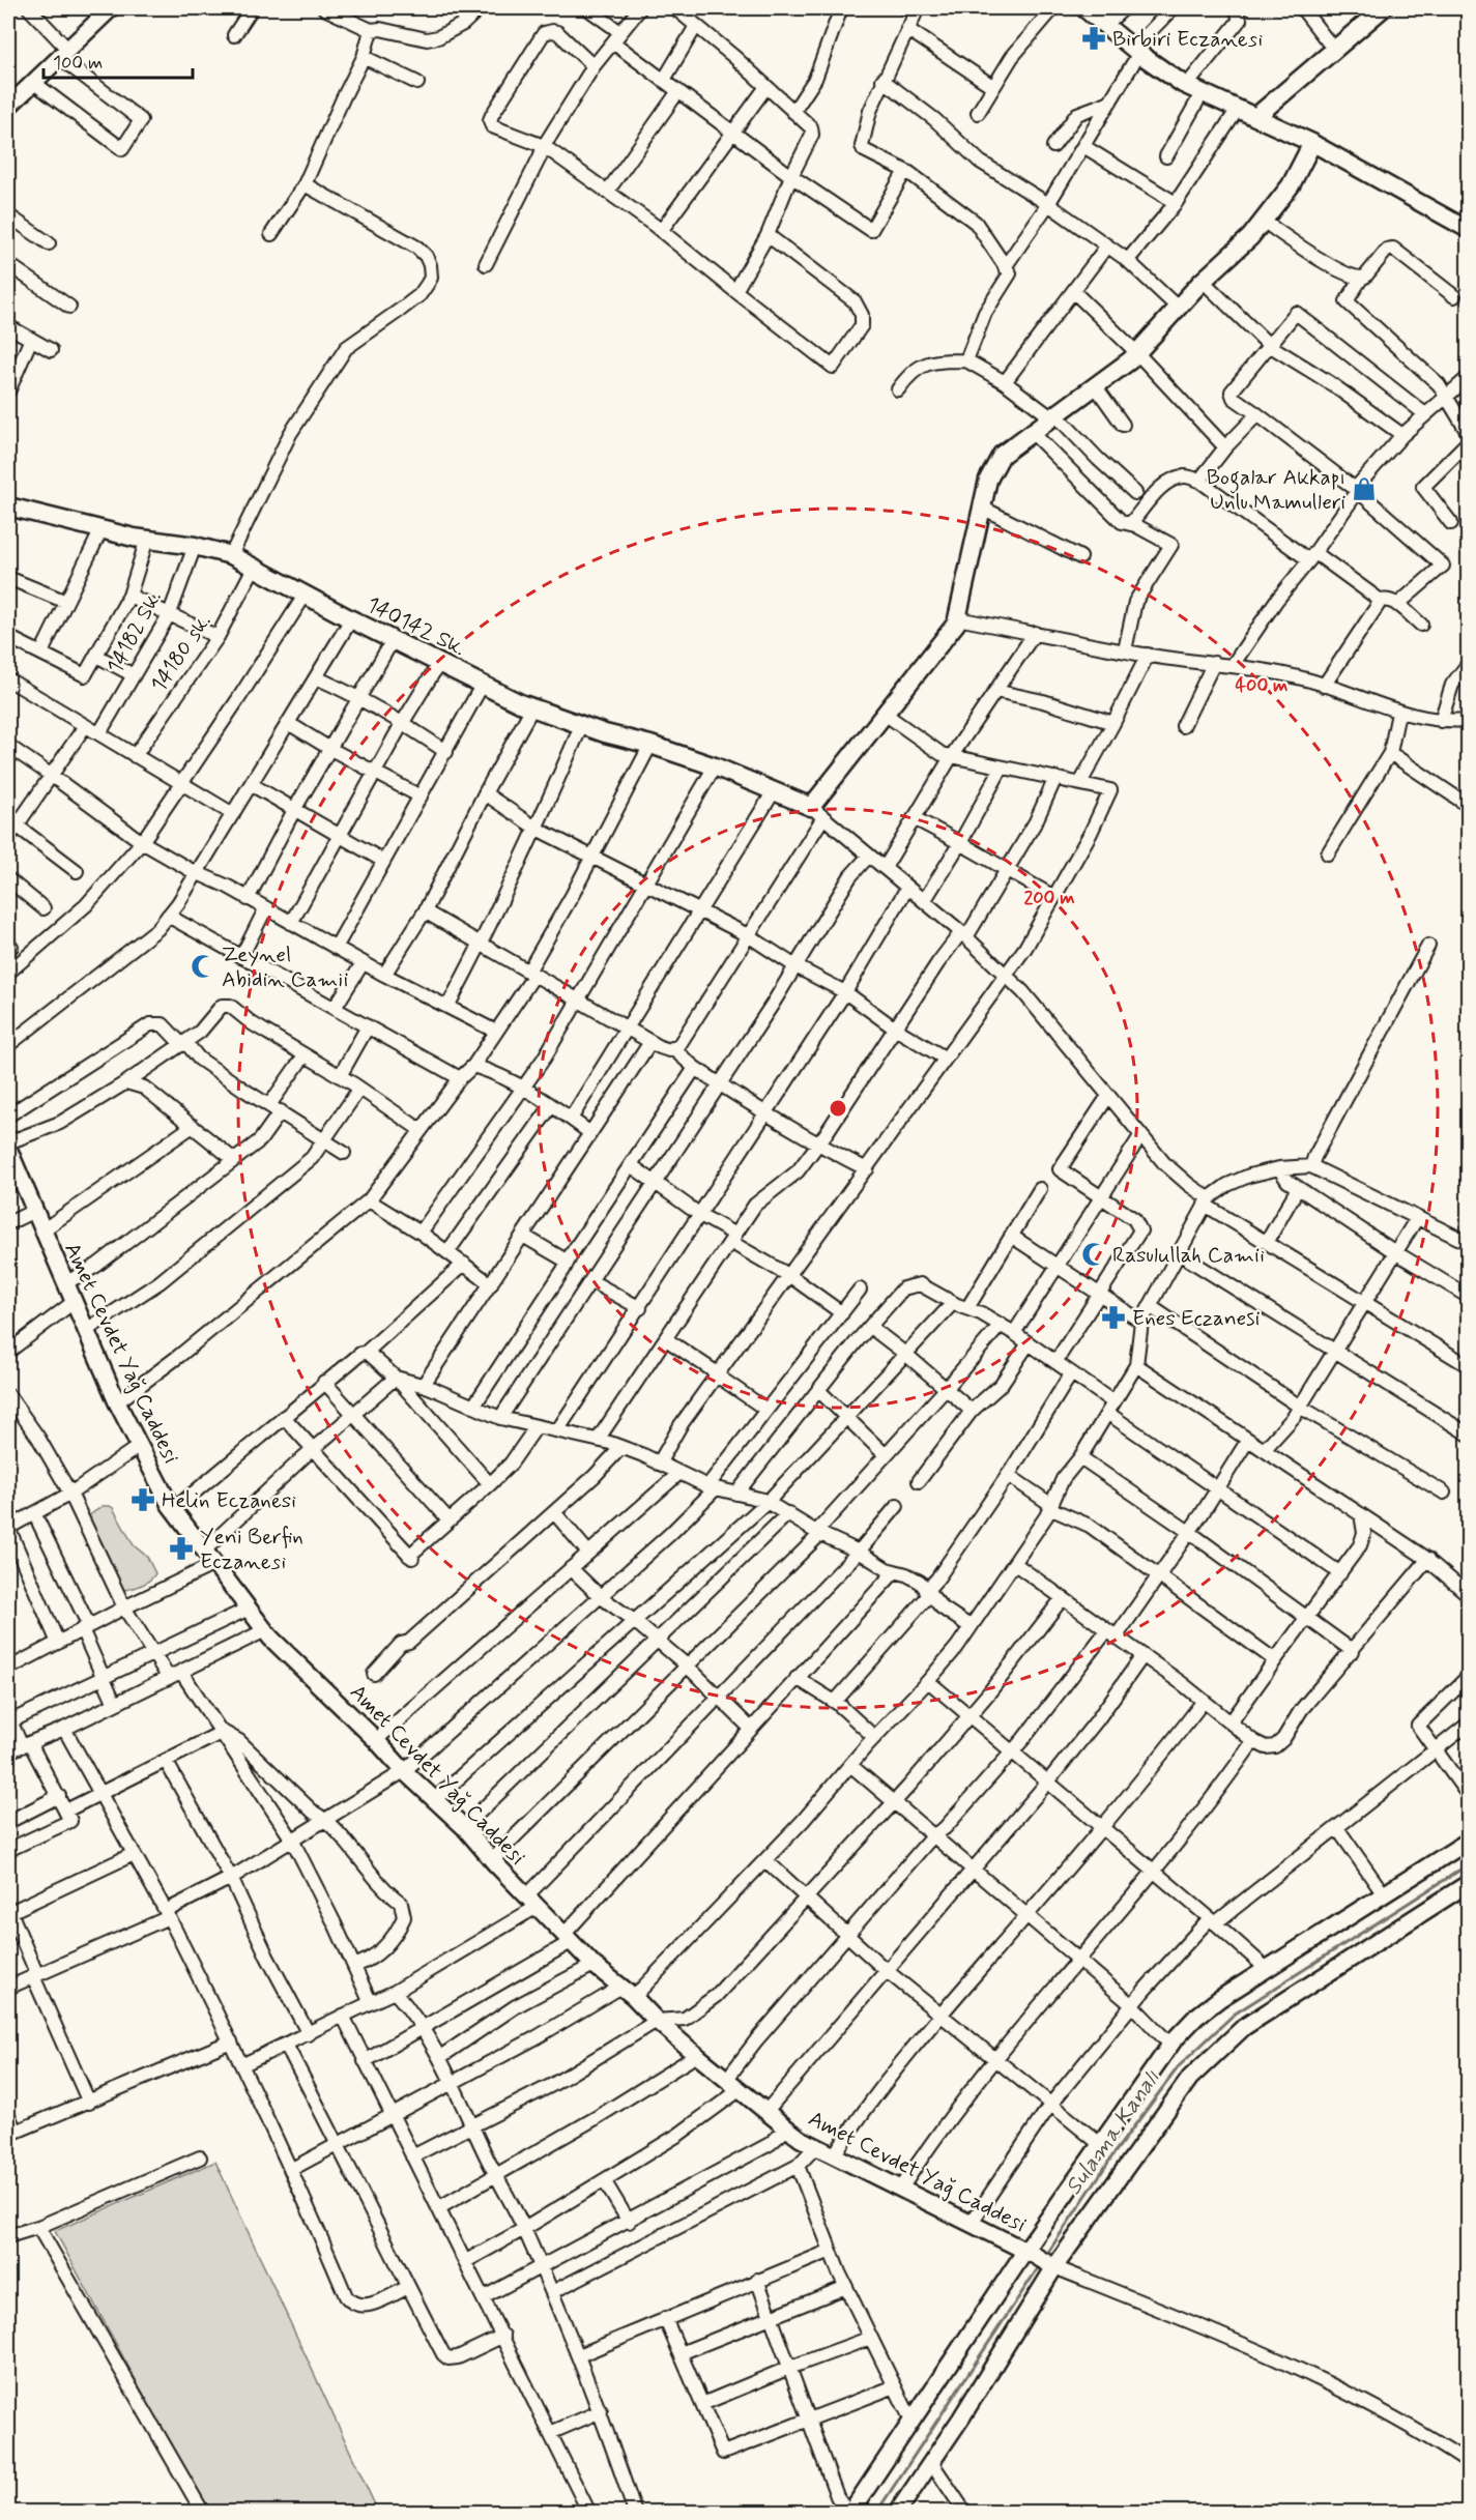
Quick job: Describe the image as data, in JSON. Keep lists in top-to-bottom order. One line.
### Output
{"streets":{"main road":["140142 Sk."],"street":["14182 Sk.","14180 sk.","Amet Cevdet Yağ Caddesi"]},"crossings":[["140142 Sk.","14182 Sk."],["140142 Sk.","14180 sk."]],"water":["Sulama Kanalı"],"places":{"pharmacy":["Birbiri Eczanesi","Enes Eczanesi","Helin Eczanesi","Yeni Berfin Eczanesi"],"shop":["Bogalar Akkapı Unlu Mamulleri"],"mosque":["Zeynel Abidin Camii","Rasulullah Camii"]},"scale_bar":"100 m","rings":["400 m","200 m"]}
